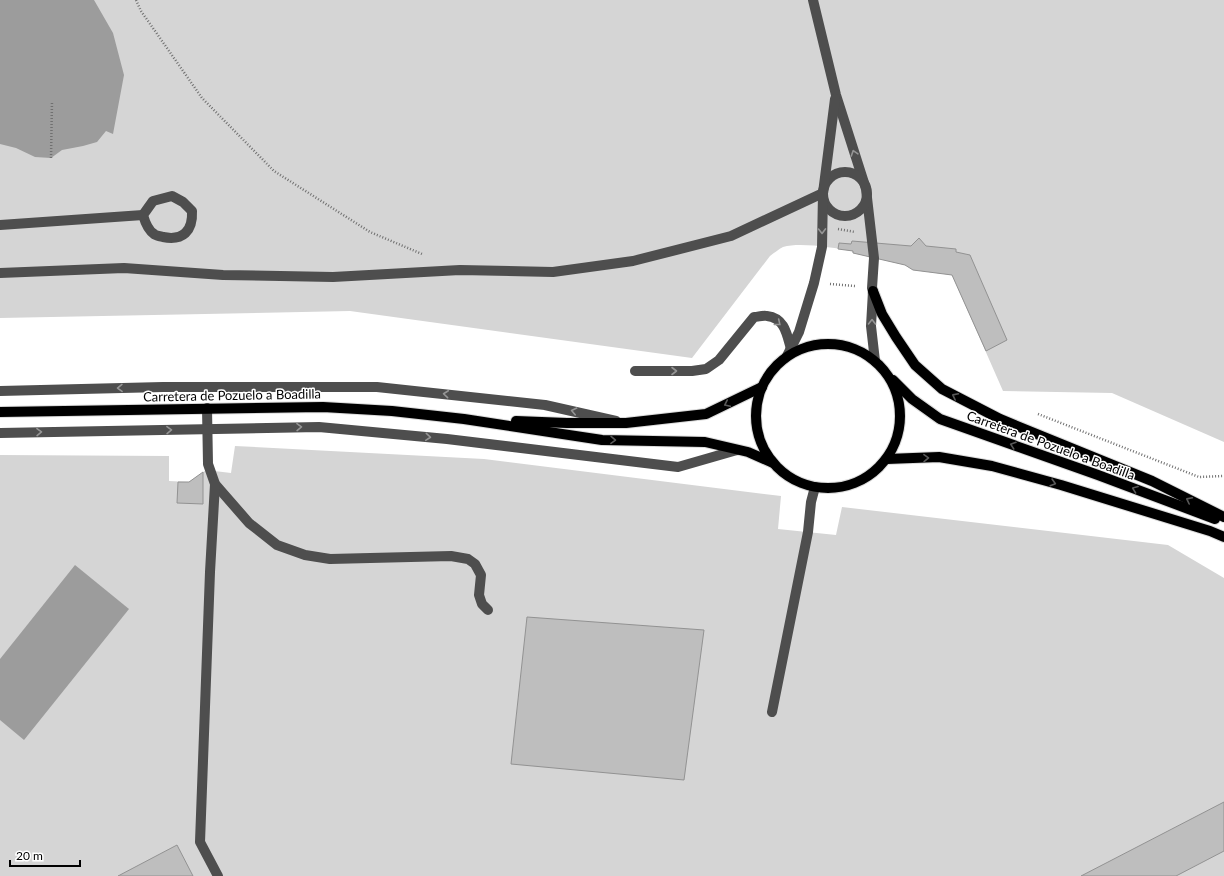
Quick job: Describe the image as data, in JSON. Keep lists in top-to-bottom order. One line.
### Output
{"streets":{"main road":["Carretera de Pozuelo a Boadilla"]},"scale_bar":"20 m"}
